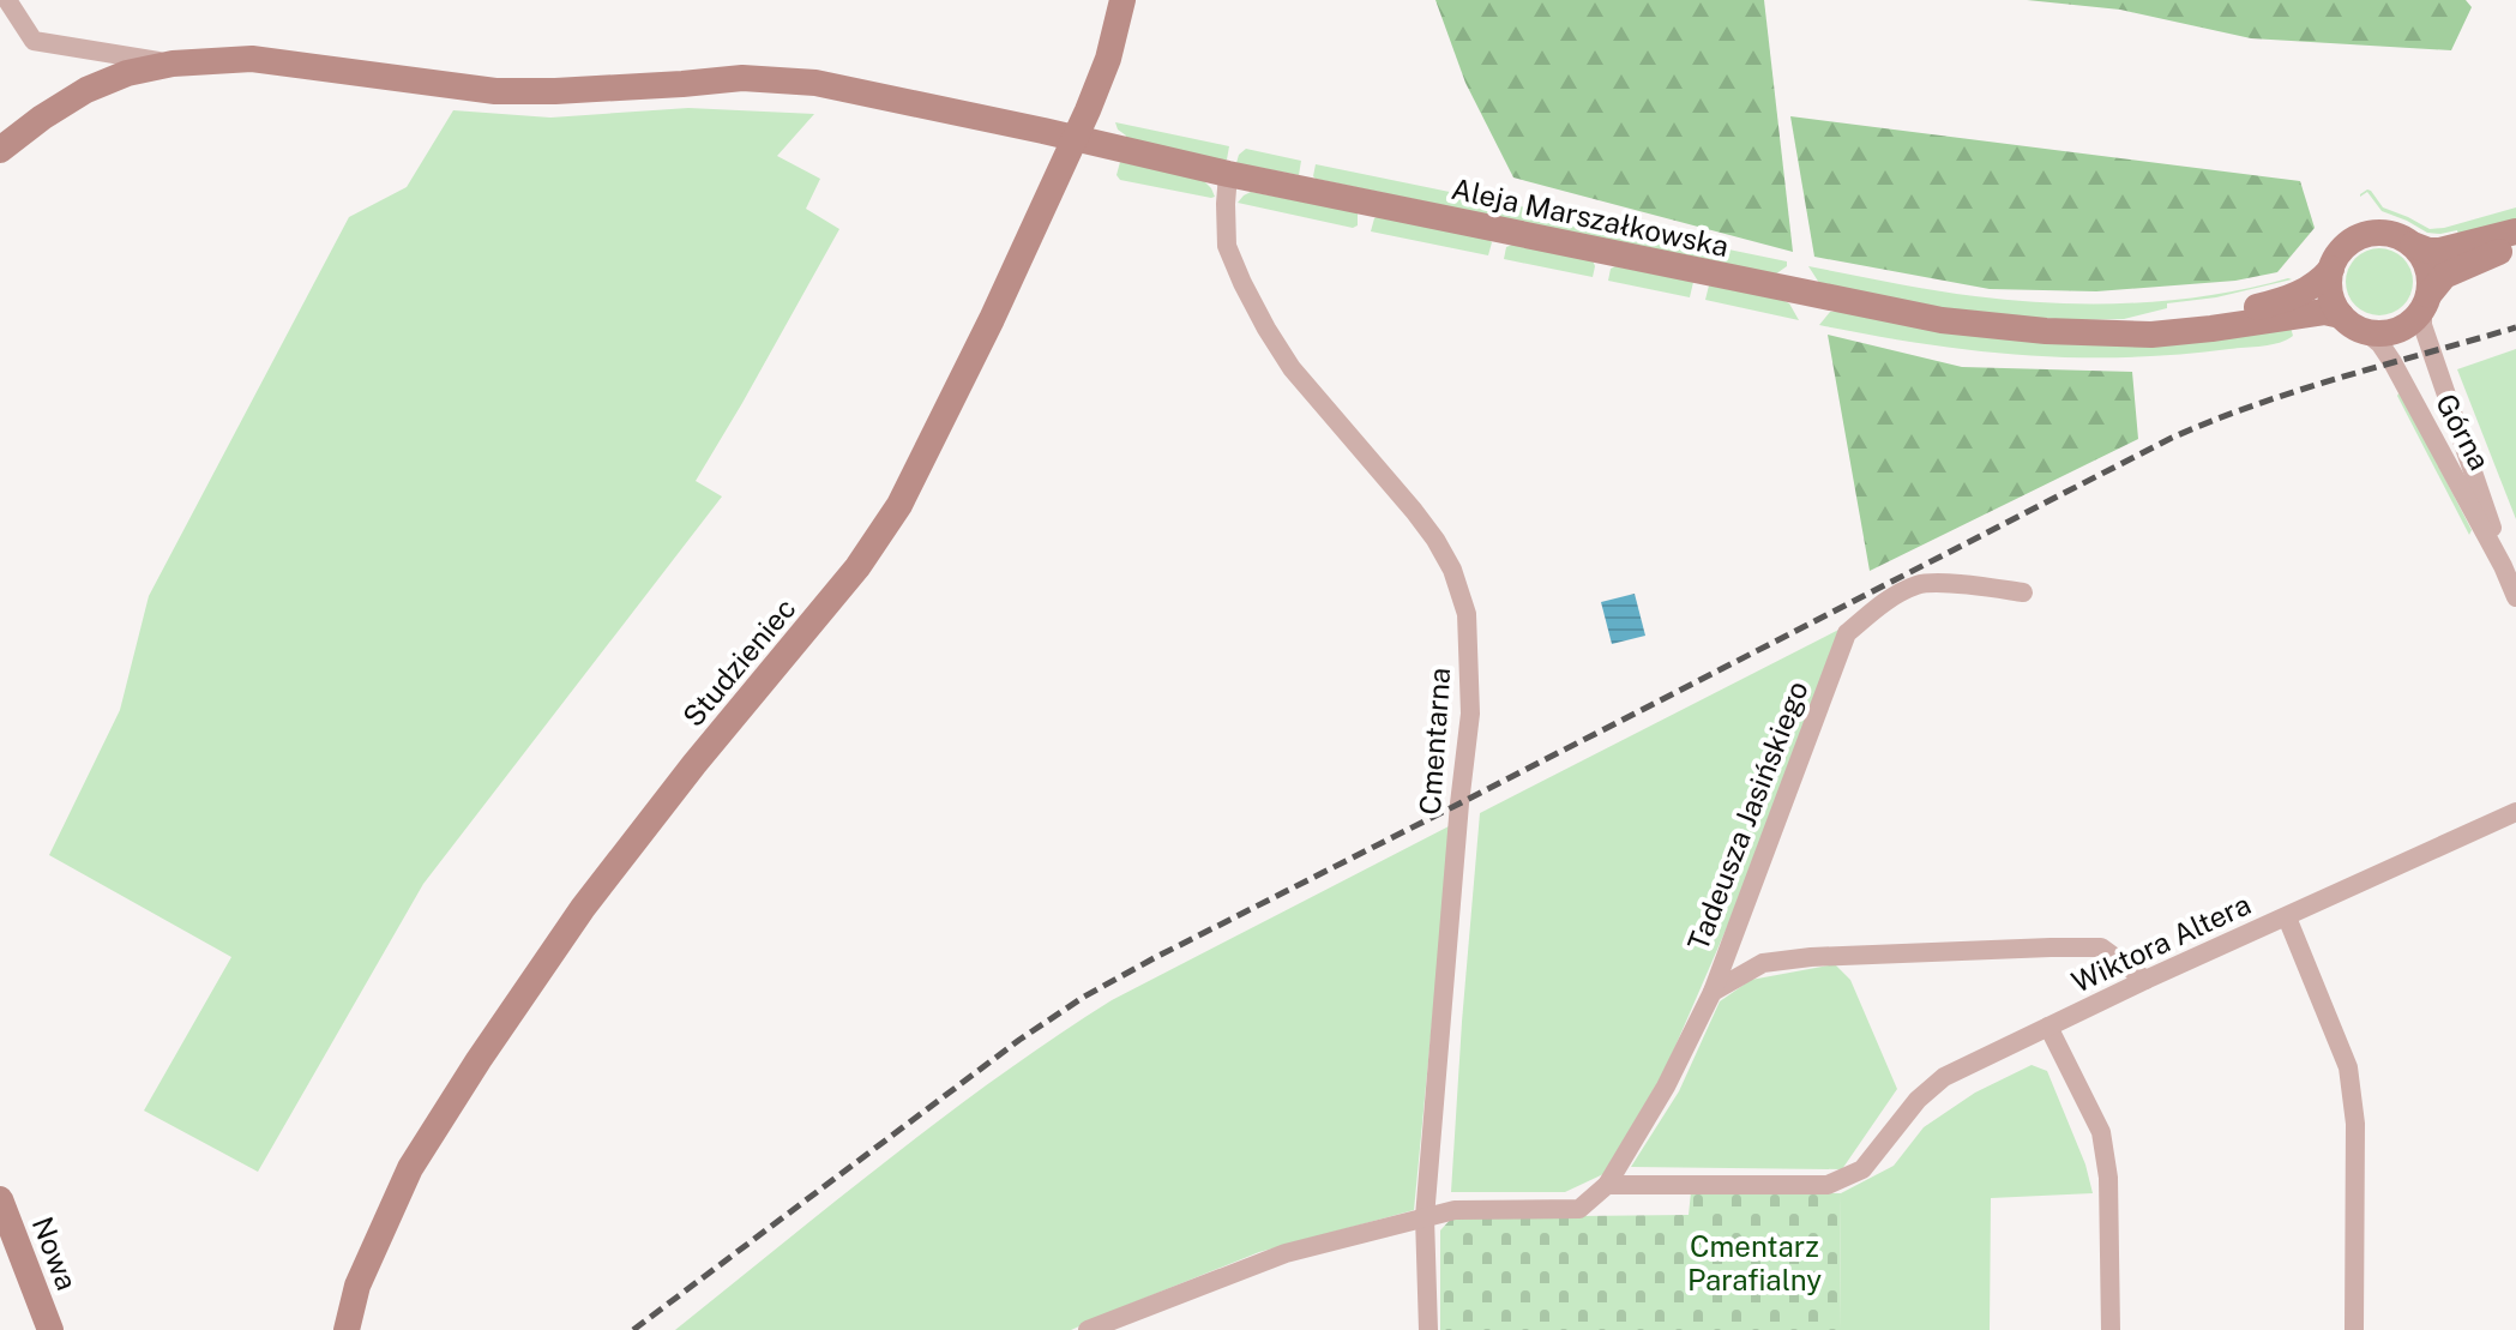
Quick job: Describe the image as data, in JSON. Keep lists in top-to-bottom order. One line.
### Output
{"streets":{"main road":["Aleja Marszałkowska","Studzieniec","Nowa"],"street":["Górna","Cmentarna","Tadeusza Jasińskiego","Wiktora Altera"]},"crossings":[["Aleja Marszałkowska","Górna"],["Aleja Marszałkowska","Studzieniec"],["Aleja Marszałkowska","Cmentarna"],["Tadeusza Jasińskiego","Wiktora Altera"]],"parks":["Cmentarz Parafialny"]}
